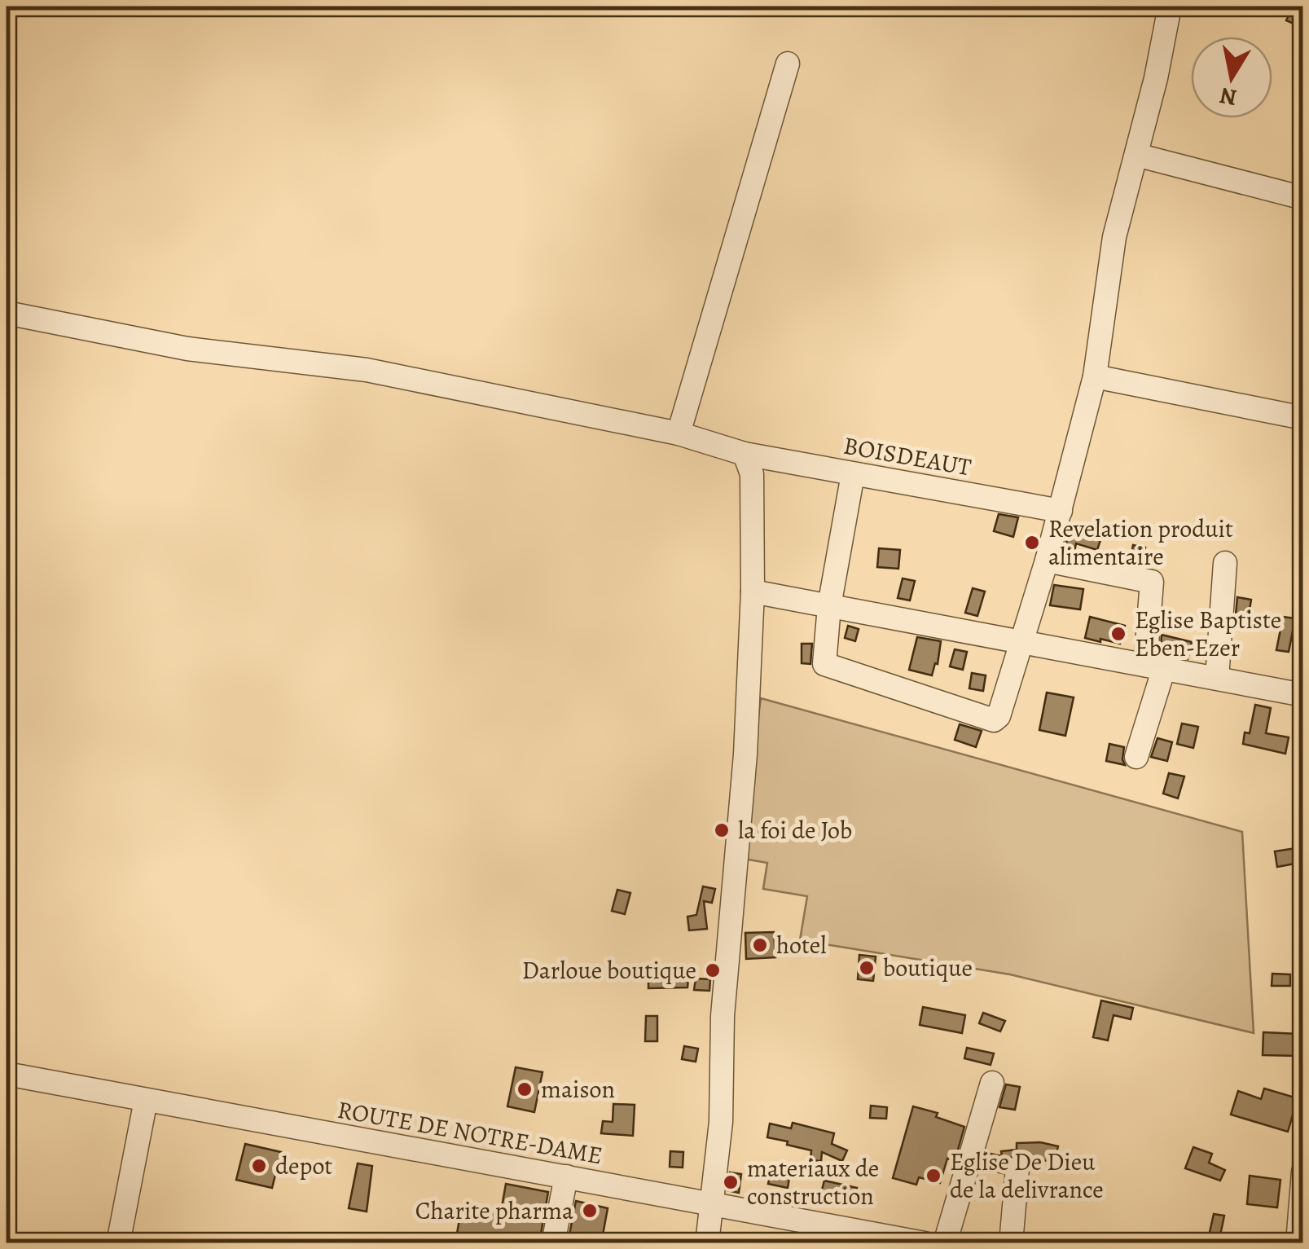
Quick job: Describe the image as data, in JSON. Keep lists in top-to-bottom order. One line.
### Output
{"streets":{"street":["BOISDEAUT","ROUTE DE NOTRE-DAME"]},"places":["Revelation produit alimentaire","Eglise Baptiste Eben-Ezer","la foi de Job","hotel","boutique","Darloue boutique","maison","depot","Eglise De Dieu de la delivrance","materiaux de construction","Charite pharma"],"north":"bottom"}
